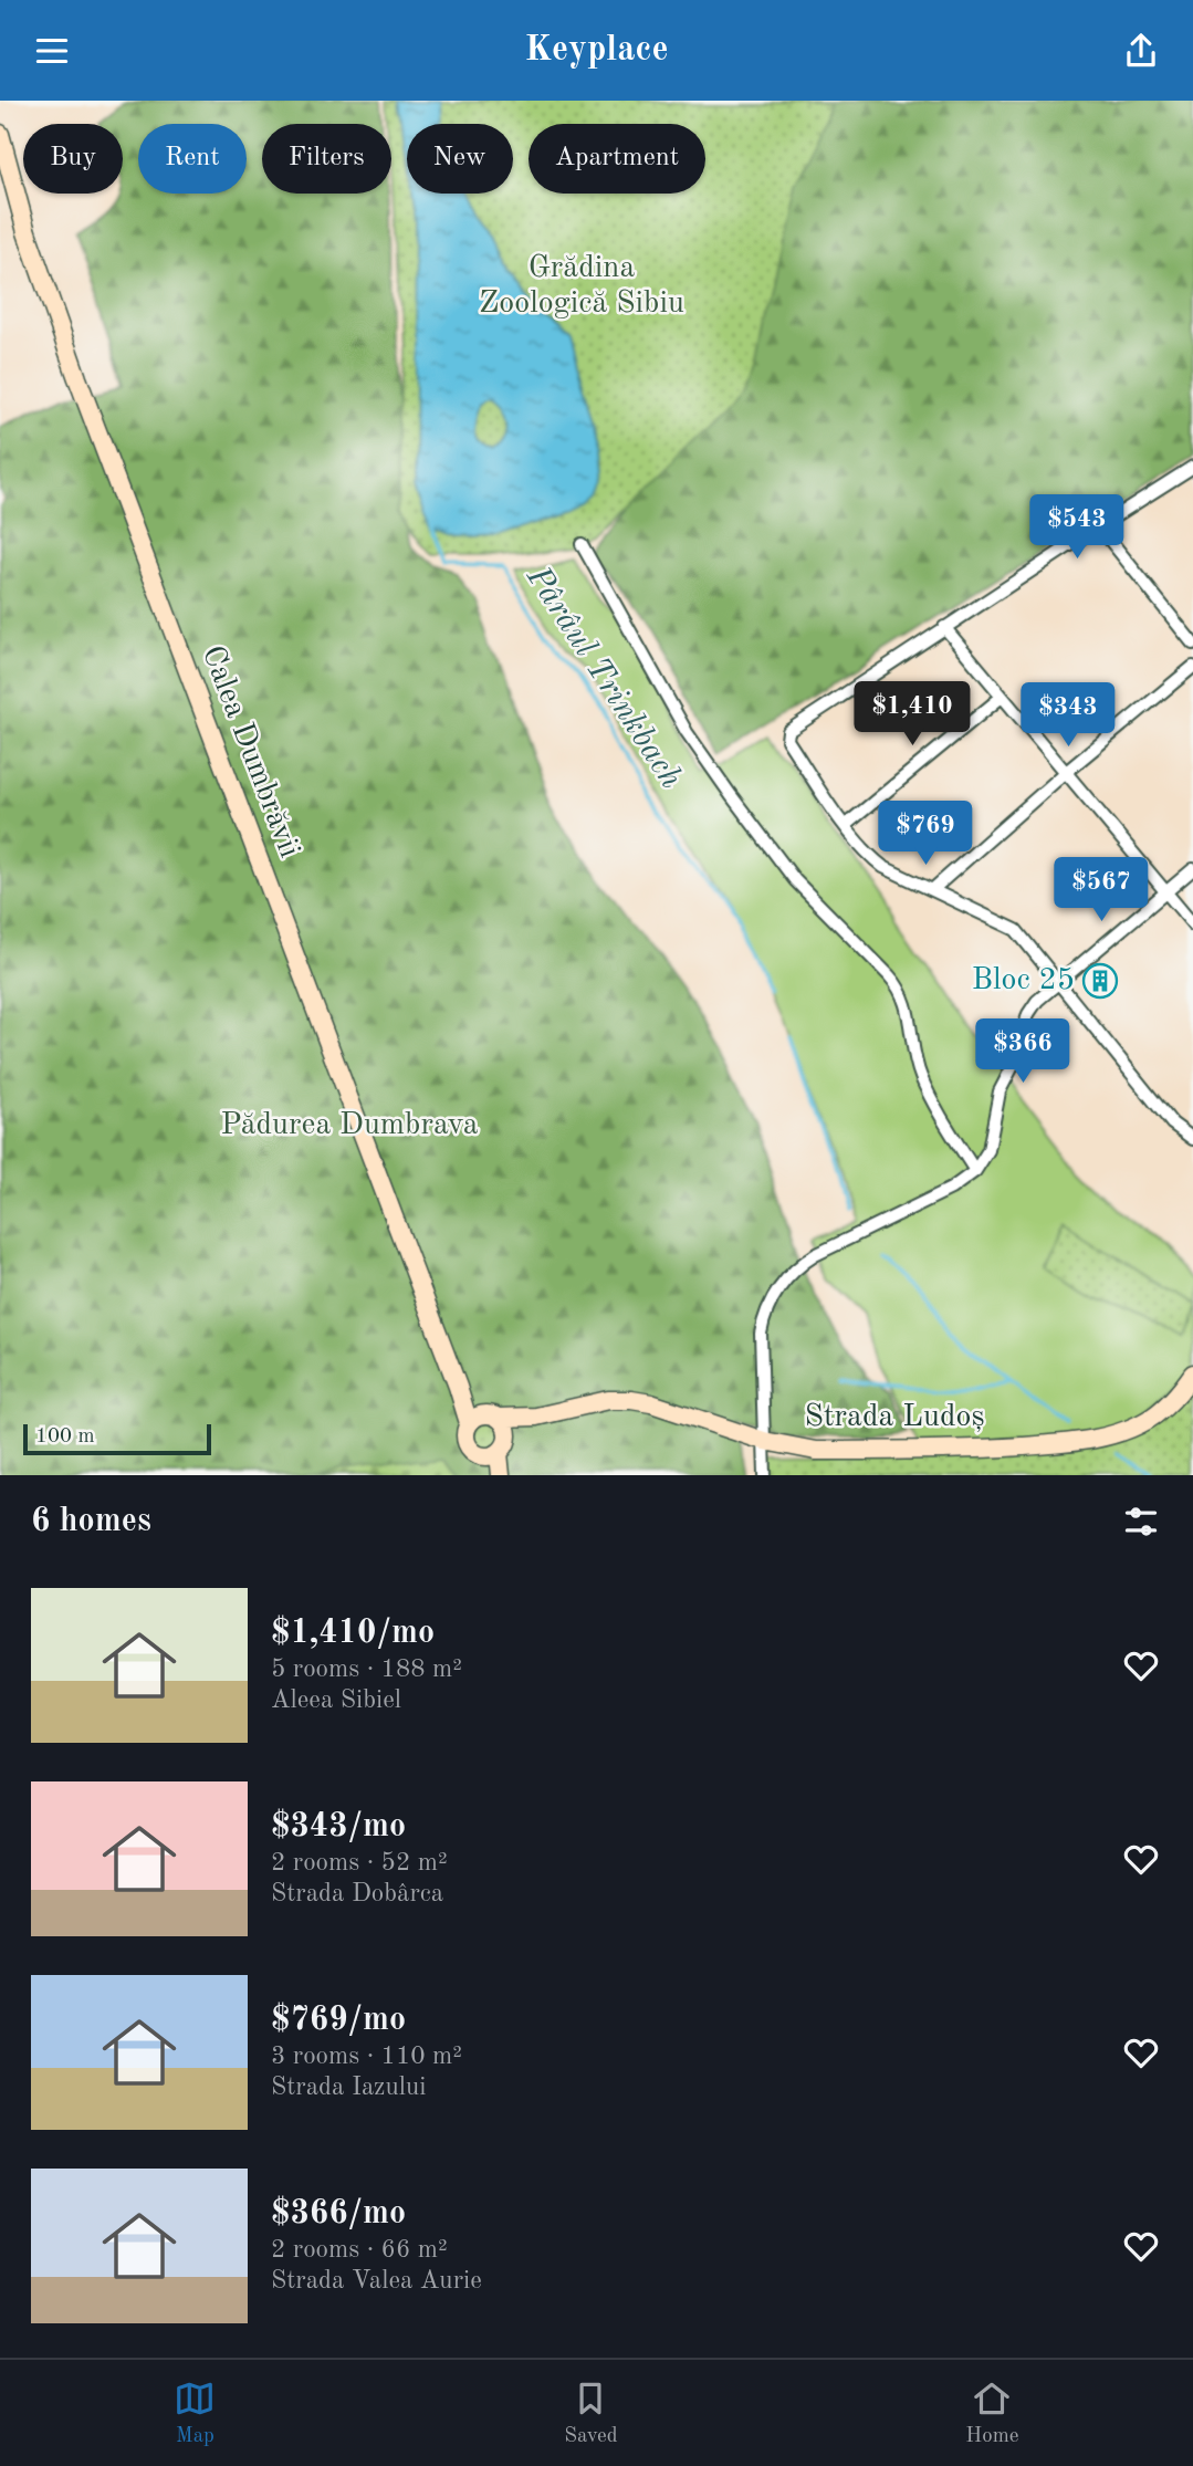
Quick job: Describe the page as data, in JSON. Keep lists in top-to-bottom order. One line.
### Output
{"streets":{"main road":["Calea Dumbrăvii","Strada Ludoș"]},"crossings":[["Calea Dumbrăvii","Strada Ludoș"]],"water":["Pârâul Trinkbach"],"parks":["Grădina Zoologică Sibiu","Pădurea Dumbrava"],"places":{"building":["Bloc 25"]},"scale_bar":"100 m","page":{"header":"Keyplace","chip":["Buy","Rent","Filters","New","Apartment"],"price":["$543","$1,410","$343","$769","$567","$366"],"scale":"100 m","heading":"6 homes","list":[{"name":"$1,410/mo","note":"5 rooms · 188 m² · Aleea Sibiel"},{"name":"$343/mo","note":"2 rooms · 52 m² · Strada Dobârca"},{"name":"$769/mo","note":"3 rooms · 110 m² · Strada Iazului"},{"name":"$366/mo","note":"2 rooms · 66 m² · Strada Valea Aurie"}],"tabs":["Map","Saved","Home"]}}
